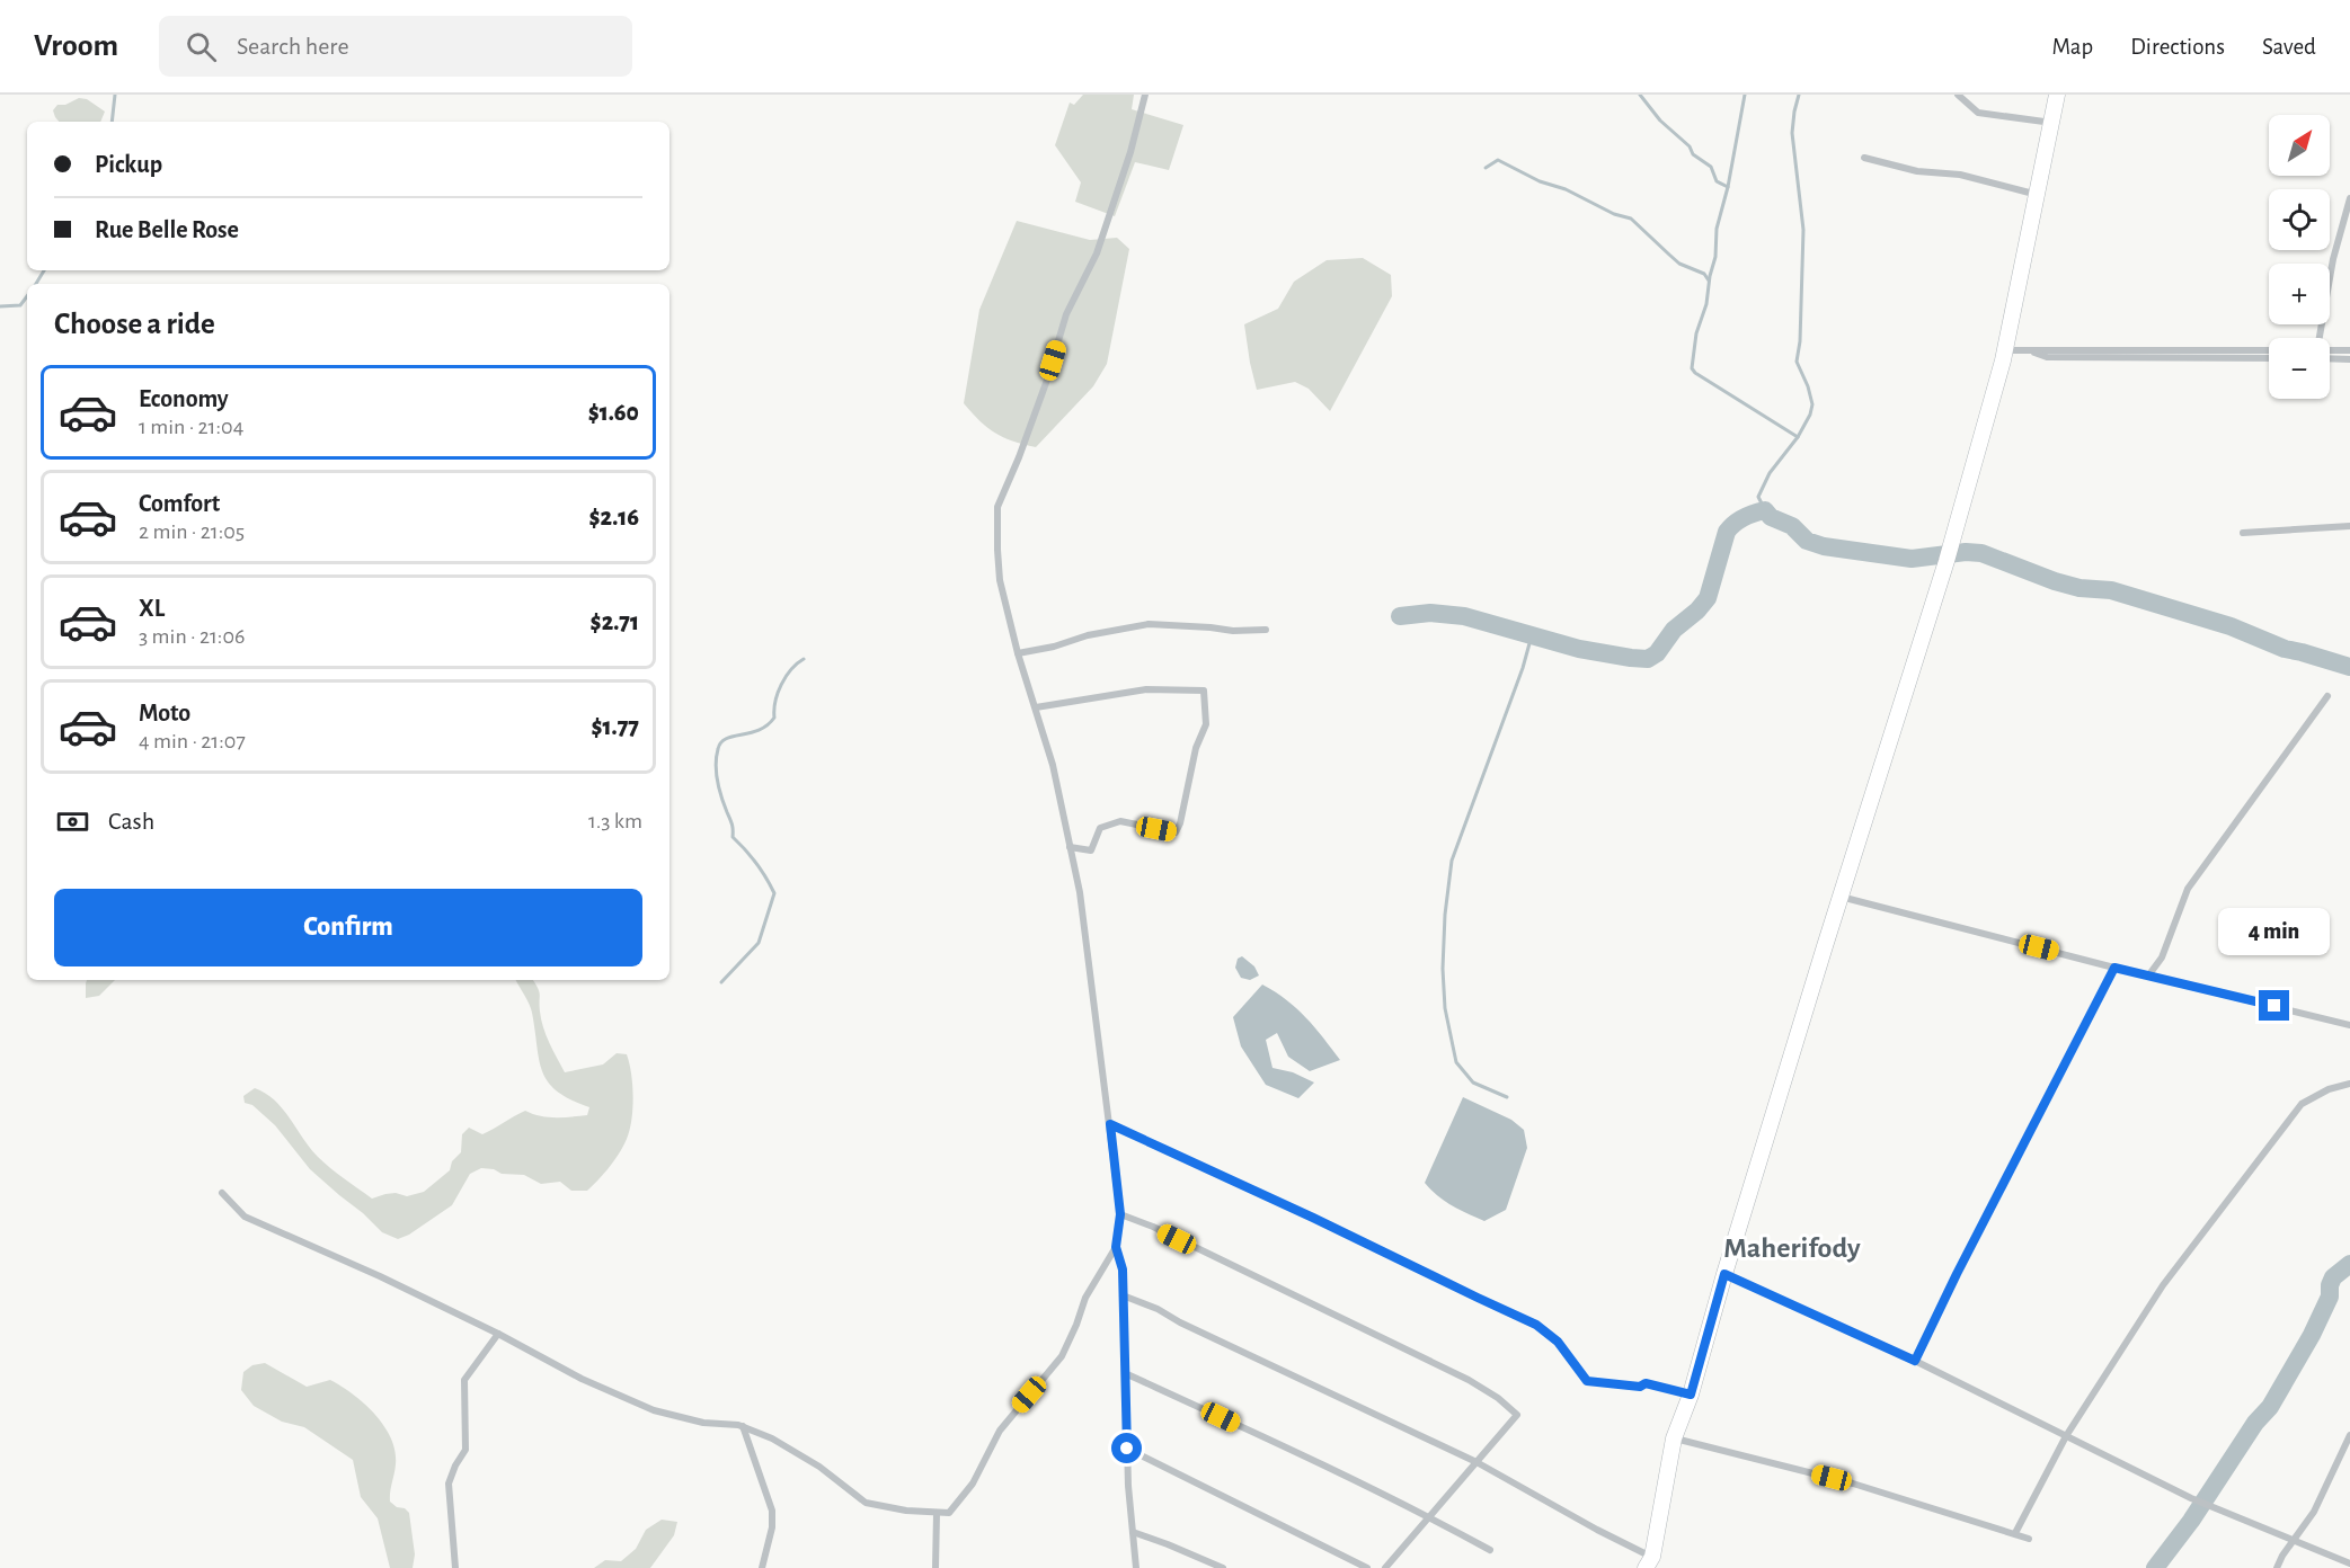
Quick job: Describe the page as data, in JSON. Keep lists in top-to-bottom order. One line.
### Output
{"districts":["Maherifody"],"north":"top right","page":{"header":"Vroom","search":"Search here","nav":["Map","Directions","Saved"],"map_buttons":["+","−"],"banner":["Pickup","Rue Belle Rose"],"heading":"Choose a ride","list":[{"name":"Economy","note":"1 min · 21:04","value":"$1.60"},{"name":"Comfort","note":"2 min · 21:05","value":"$2.16"},{"name":"XL","note":"3 min · 21:06","value":"$2.71"},{"name":"Moto","note":"4 min · 21:07","value":"$1.77"}],"pay":["Cash","1.3 km"],"buttons":"Confirm","bubble":"4 min"}}
